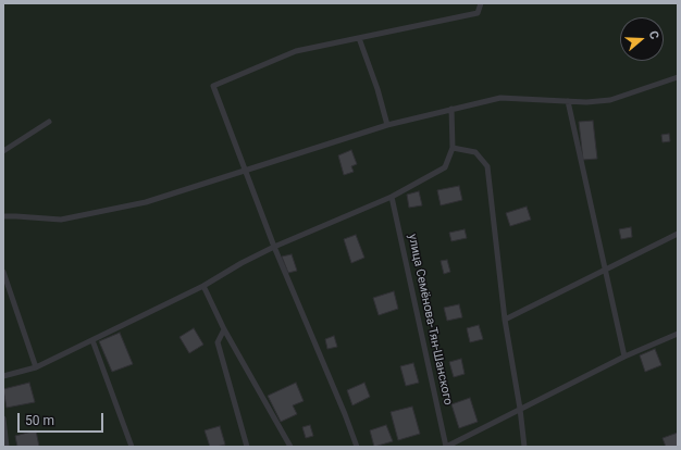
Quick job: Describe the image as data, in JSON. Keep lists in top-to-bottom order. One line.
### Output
{"streets":{"lane":["улица Семёнова-Тян-Шанского"]},"scale_bar":"50 m","north":"right"}
